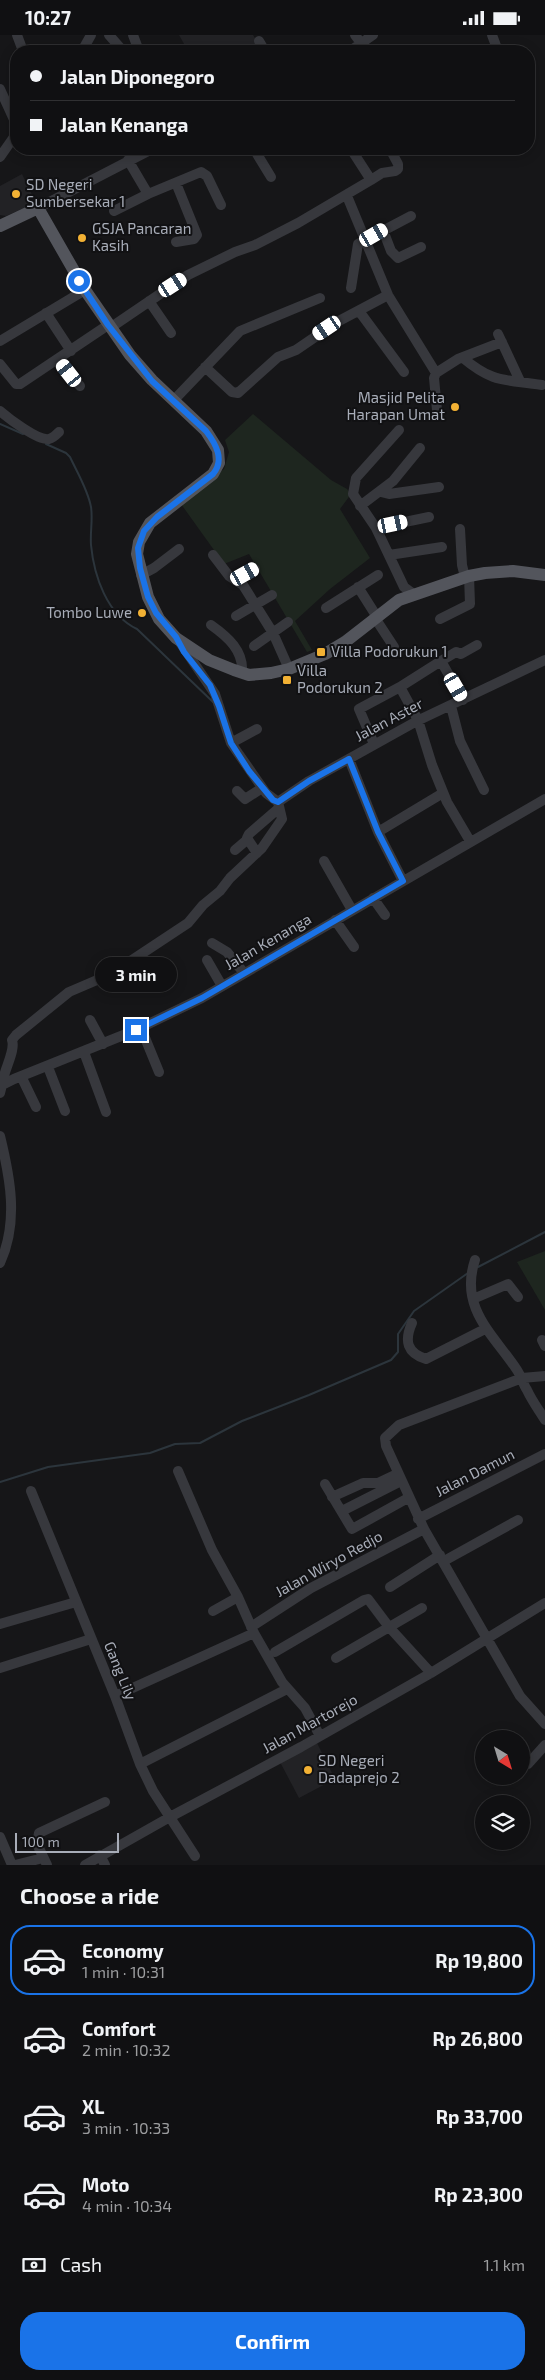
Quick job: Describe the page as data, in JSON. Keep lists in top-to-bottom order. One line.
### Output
{"streets":{"street":["Jalan Aster","Jalan Kenanga","Jalan Damun","Jalan Wiryo Redjo","Gang Lily","Jalan Martorejo"]},"crossings":[["Jalan Wiryo Redjo","Gang Lily"],["Gang Lily","Jalan Martorejo"]],"places":{"other":["SD Negeri Sumbersekar 1","GSJA Pancaran Kasih","Masjid Pelita Harapan Umat","Tombo Luwe","SD Negeri Dadaprejo 2"],"transit":["Villa Podorukun 1","Villa Podorukun 2"]},"scale_bar":"100 m","north":"bottom right","page":{"status":"10:27","banner":["Jalan Diponegoro","Jalan Kenanga"],"bubble":"3 min","scale":"100 m","heading":"Choose a ride","list":[{"name":"Economy","note":"1 min · 10:31","value":"Rp 19,800"},{"name":"Comfort","note":"2 min · 10:32","value":"Rp 26,800"},{"name":"XL","note":"3 min · 10:33","value":"Rp 33,700"},{"name":"Moto","note":"4 min · 10:34","value":"Rp 23,300"}],"pay":["Cash","1.1 km"],"buttons":"Confirm"}}
